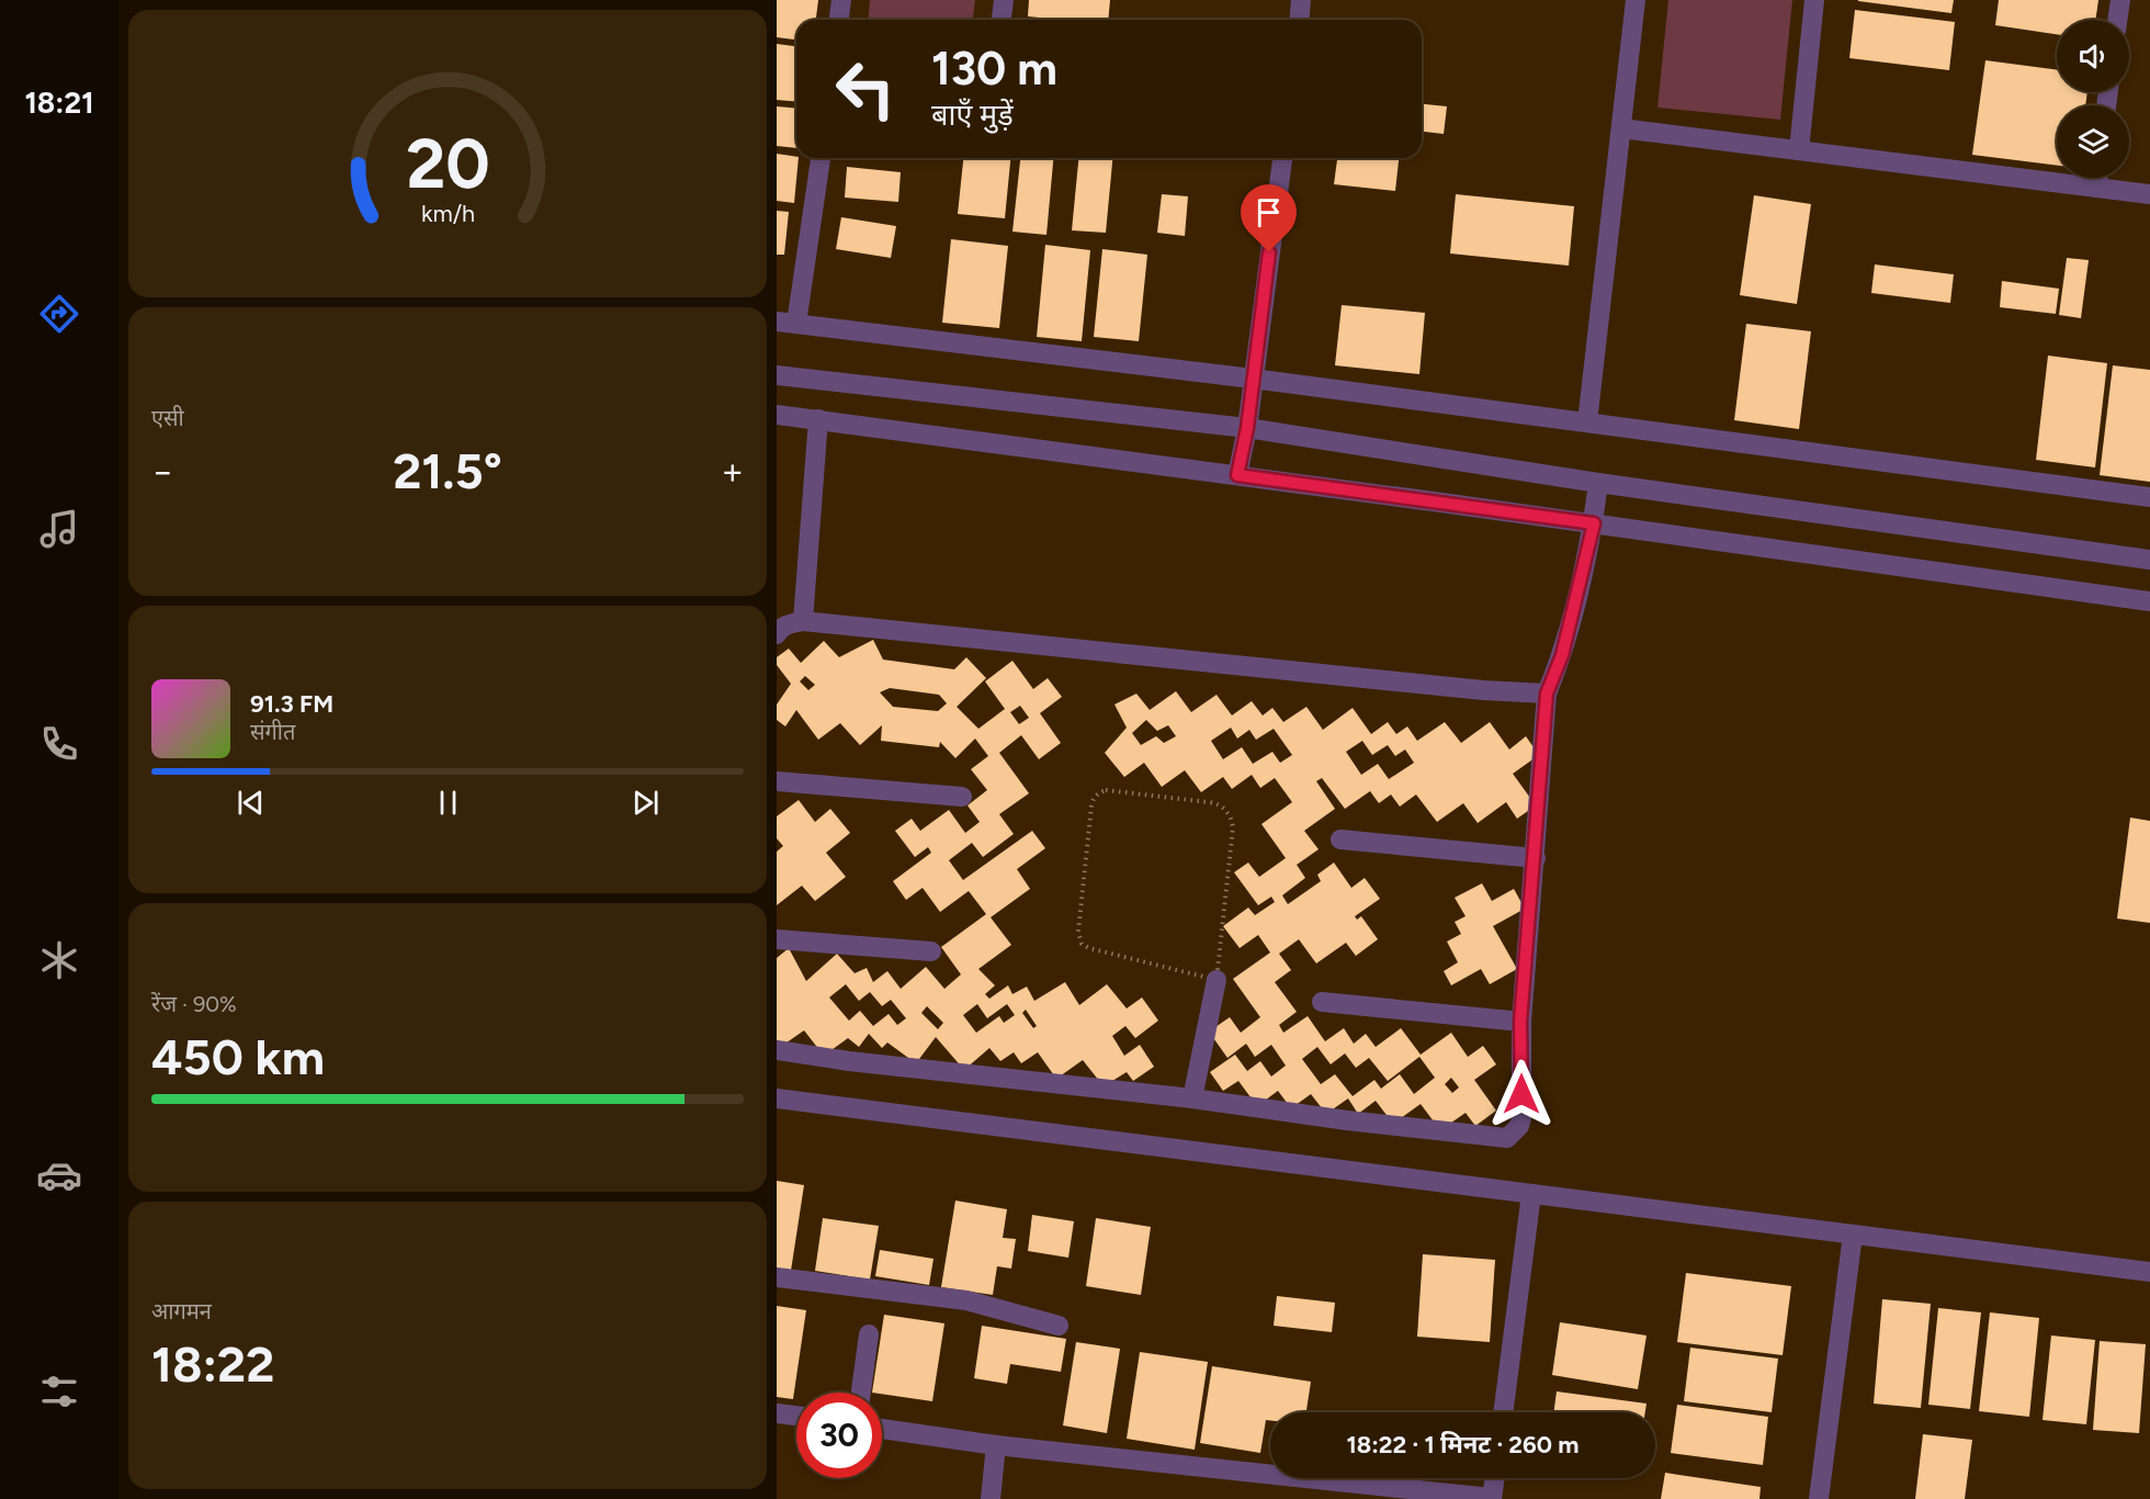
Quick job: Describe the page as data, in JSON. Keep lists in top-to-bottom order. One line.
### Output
{"page":{"tabs":"18:21","turn":["130 m","बाएँ मुड़ें"],"tile":["एसी",["रेंज · 90%","450 km"],["आगमन","18:22"]],"heat":["−","21.5°","+"],"song":["91.3 FM","संगीत"],"limit":"30","trip":"18:22 · 1 मिनट · 260 m","gauge":["20","km/h"]}}
